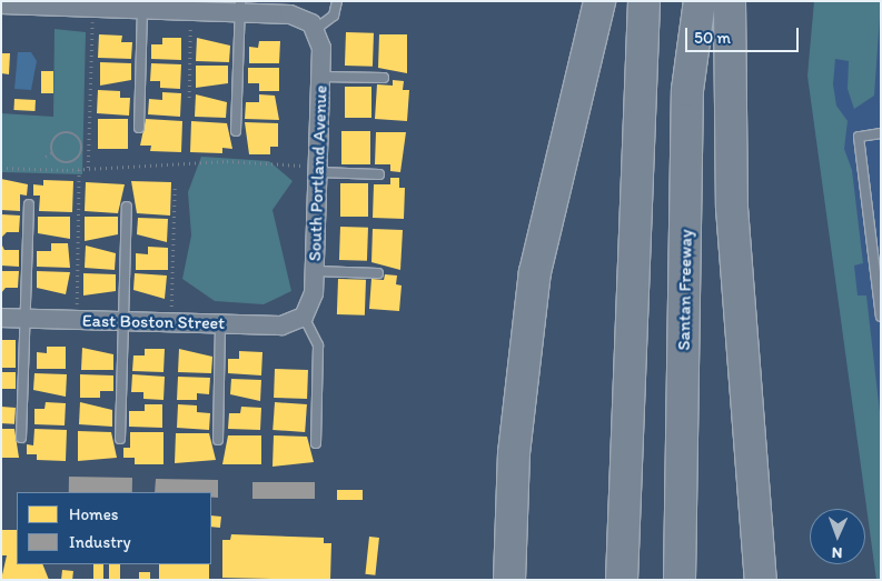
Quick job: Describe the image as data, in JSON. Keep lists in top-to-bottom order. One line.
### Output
{"streets":{"highway":["Santan Freeway"],"street":["South Portland Avenue","East Boston Street"]},"crossings":[["South Portland Avenue","East Boston Street"]],"legend":["Homes","Industry"],"scale_bar":"50 m","north":"bottom"}
